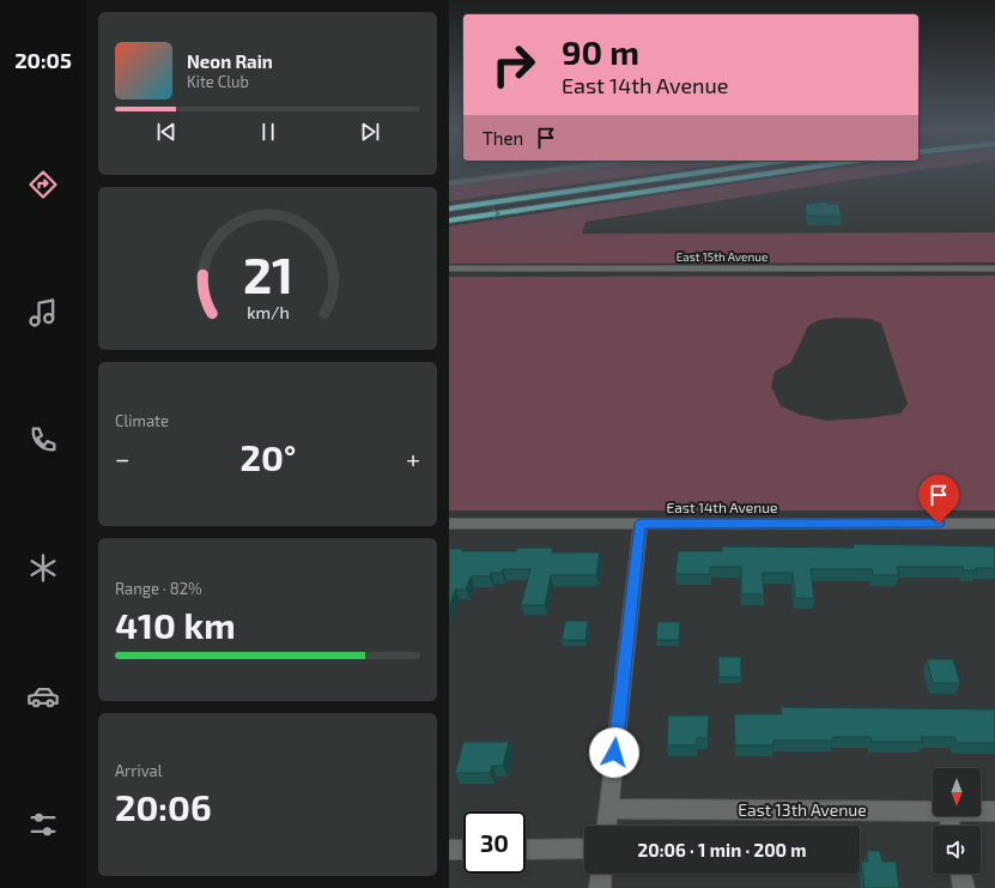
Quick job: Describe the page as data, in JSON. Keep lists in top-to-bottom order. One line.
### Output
{"streets":{"street":["East 15th Avenue","East 14th Avenue","East 13th Avenue"]},"north":"bottom","page":{"tabs":"20:05","turn":["90 m","East 14th Avenue"],"song":["Neon Rain","Kite Club"],"then":"Then","tile":["Climate",["Range · 82%","410 km"],["Arrival","20:06"]],"heat":["−","20°","+"],"limit":"30","trip":"20:06 · 1 min · 200 m","gauge":["21","km/h"]}}
